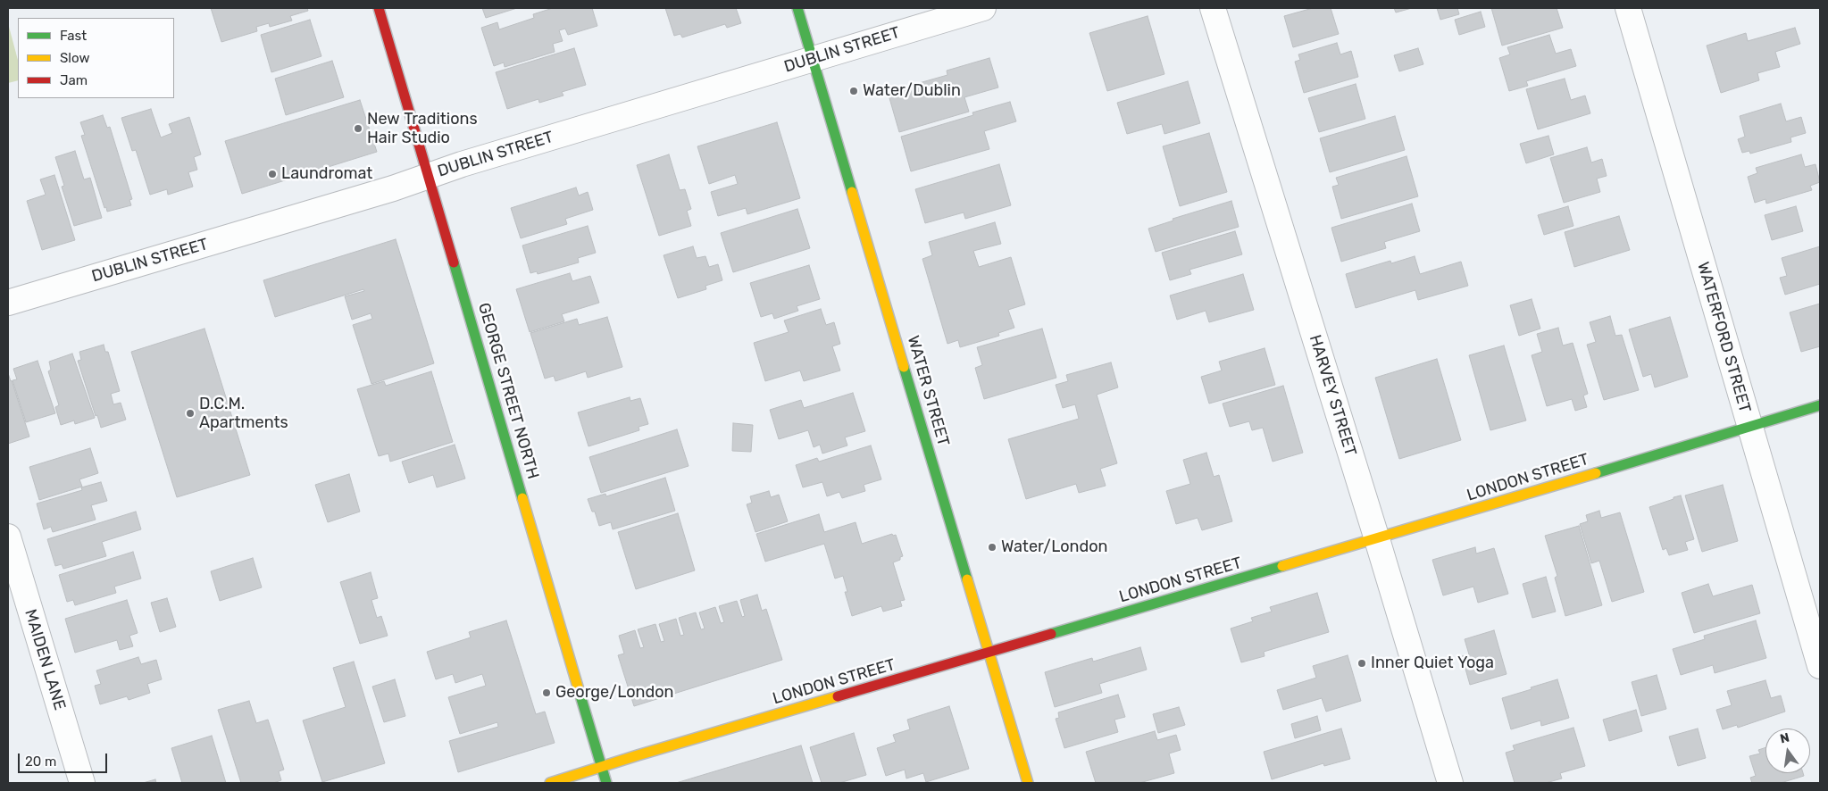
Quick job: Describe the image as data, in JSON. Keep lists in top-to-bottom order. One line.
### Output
{"streets":{"main road":["GEORGE STREET NORTH","WATER STREET","LONDON STREET"],"street":["DUBLIN STREET","WATERFORD STREET","HARVEY STREET","MAIDEN LANE"]},"crossings":[["DUBLIN STREET","GEORGE STREET NORTH"],["DUBLIN STREET","WATER STREET"],["WATERFORD STREET","LONDON STREET"],["GEORGE STREET NORTH","LONDON STREET"],["WATER STREET","LONDON STREET"],["HARVEY STREET","LONDON STREET"]],"places":["Water/Dublin","New Traditions Hair Studio","Laundromat","D.C.M. Apartments","Water/London","Inner Quiet Yoga","George/London"],"legend":["Fast","Slow","Jam"],"scale_bar":"20 m","north":"top"}
